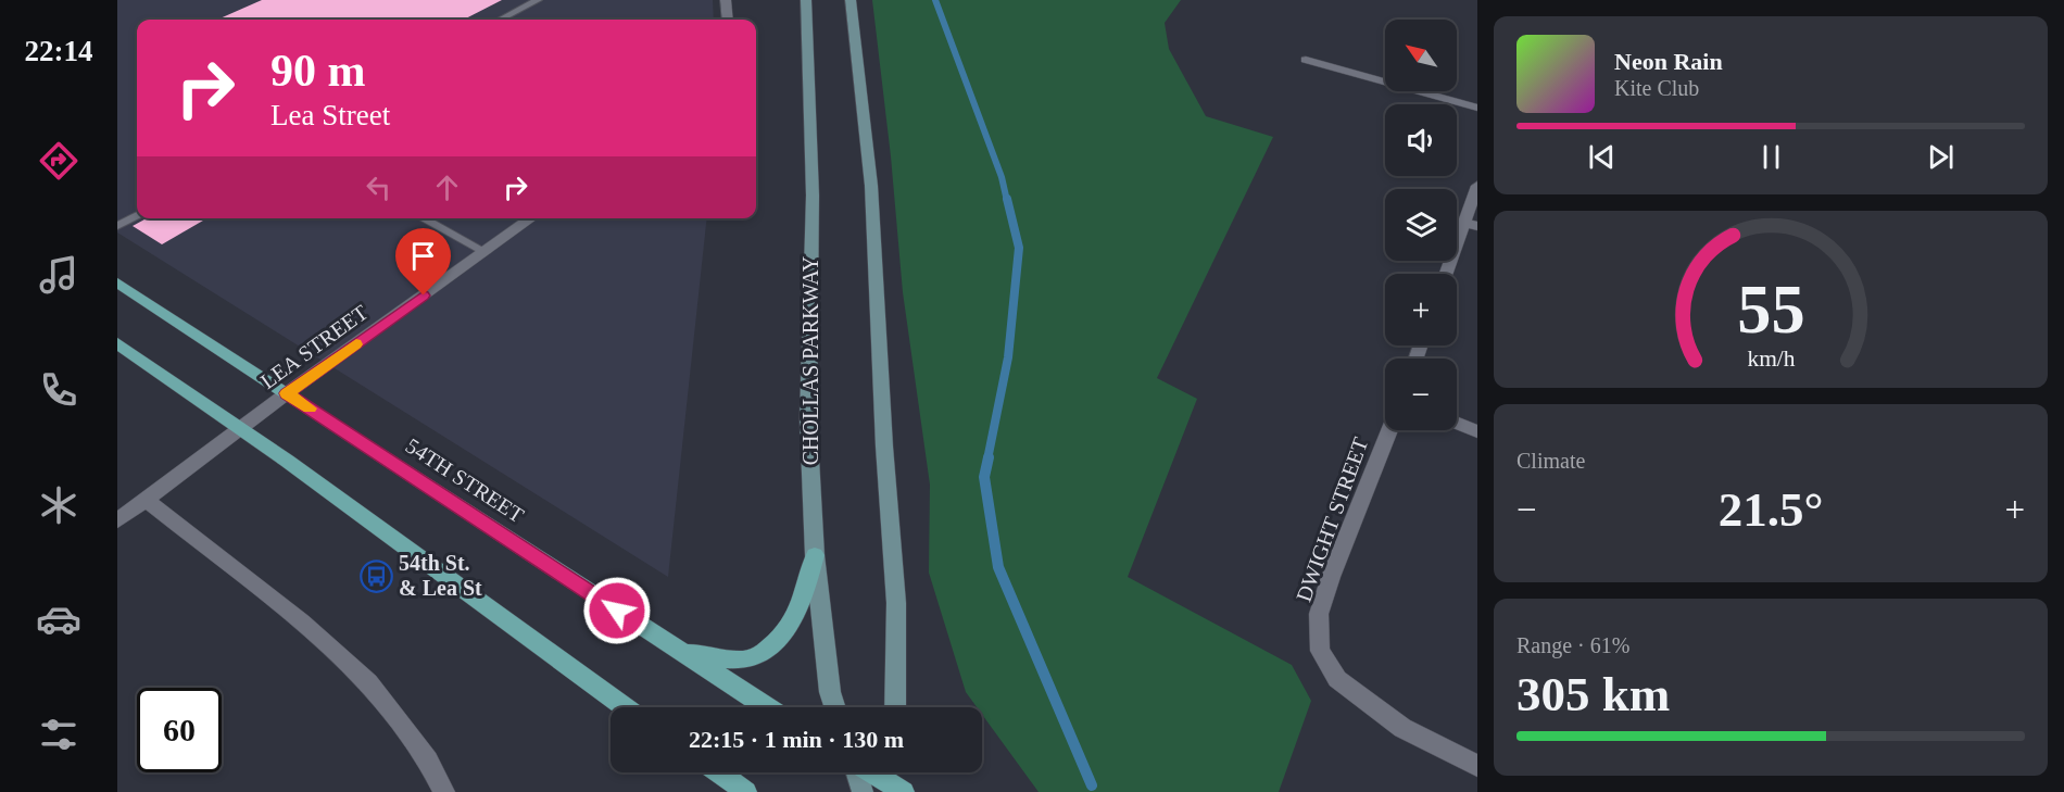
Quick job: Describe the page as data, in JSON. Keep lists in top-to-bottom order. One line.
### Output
{"streets":{"main road":["CHOLLAS PARKWAY","54TH STREET"],"street":["LEA STREET","DWIGHT STREET"]},"crossings":[["LEA STREET","54TH STREET"]],"places":{"bus stop":["54th St. & Lea St"]},"north":"top left","page":{"tabs":"22:14","map_buttons":["+","−"],"turn":["90 m","Lea Street"],"song":["Neon Rain","Kite Club"],"tile":["Climate",["Range · 61%","305 km"]],"heat":["−","21.5°","+"],"limit":"60","trip":"22:15 · 1 min · 130 m","gauge":["55","km/h"]}}
